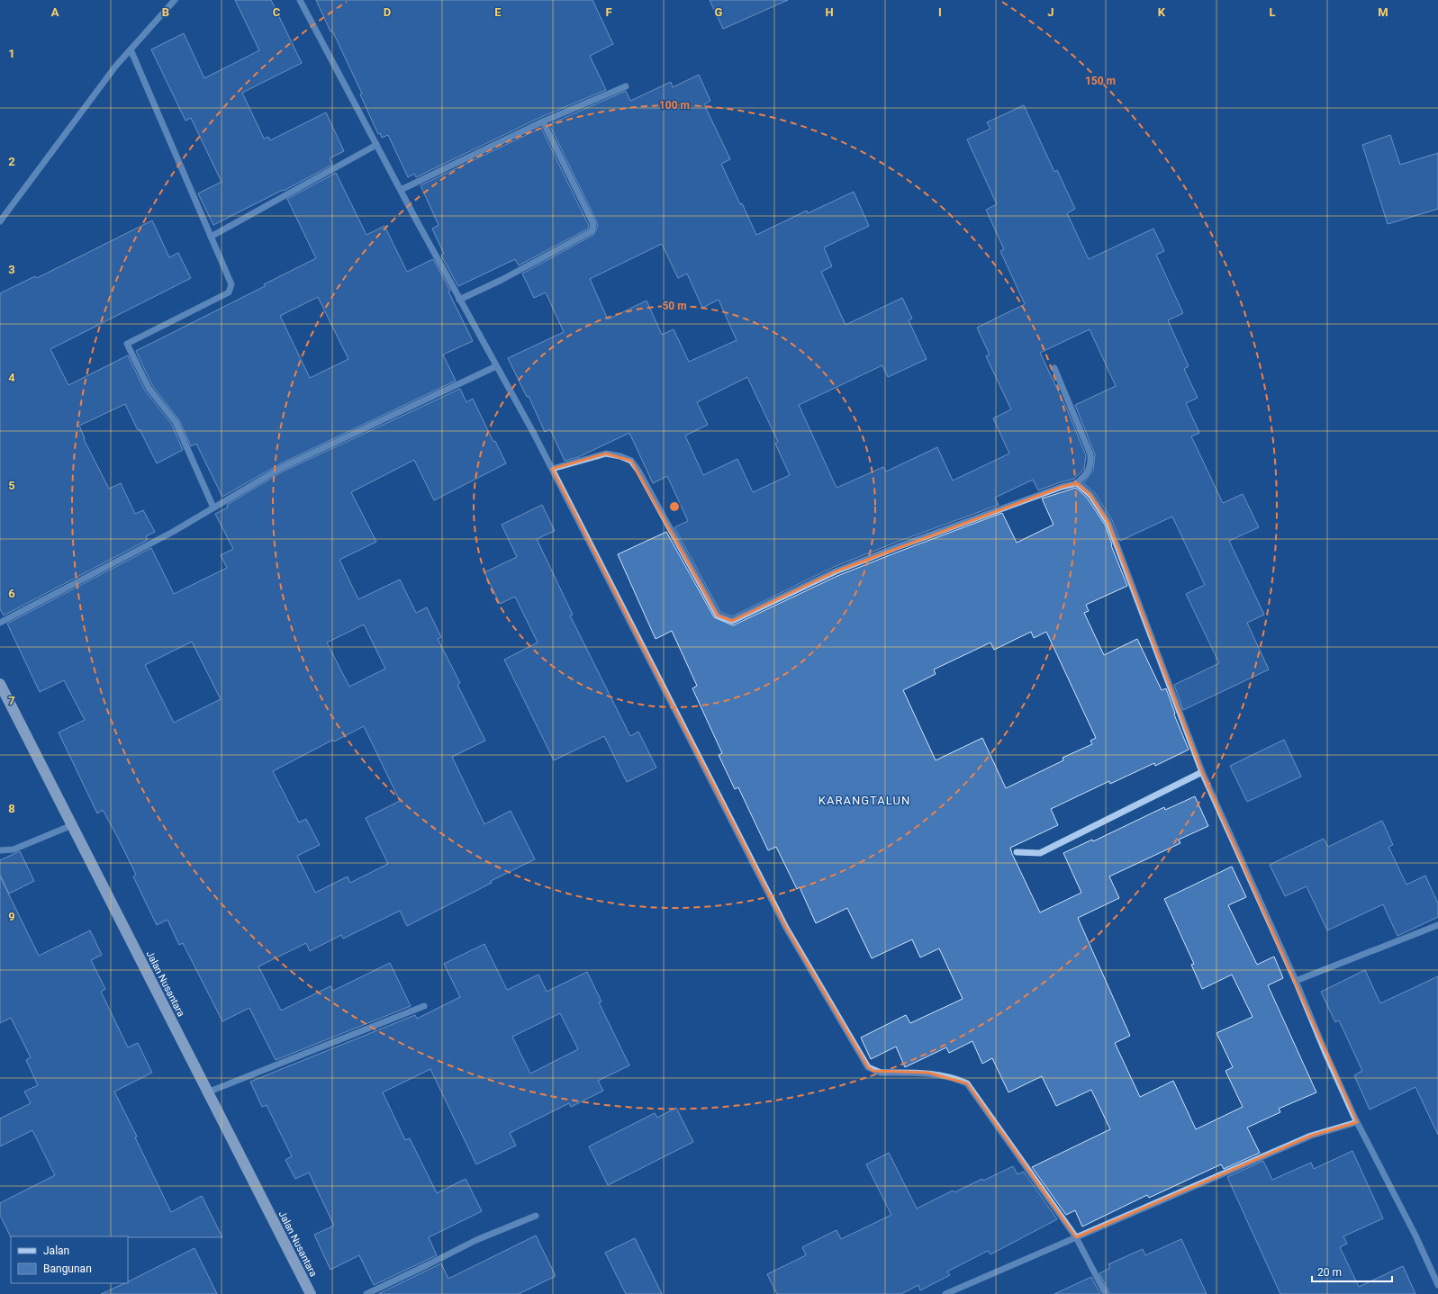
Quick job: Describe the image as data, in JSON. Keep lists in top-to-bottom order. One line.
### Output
{"streets":{"highway":["Jalan Nusantara"]},"districts":["KARANGTALUN"],"legend":["Jalan","Bangunan"],"scale_bar":"20 m","grid":{"columns":["A","B","C","D","E","F","G","H","I","J","K","L","M"],"rows":["1","2","3","4","5","6","7","8","9"]},"rings":["150 m","100 m","50 m"]}
